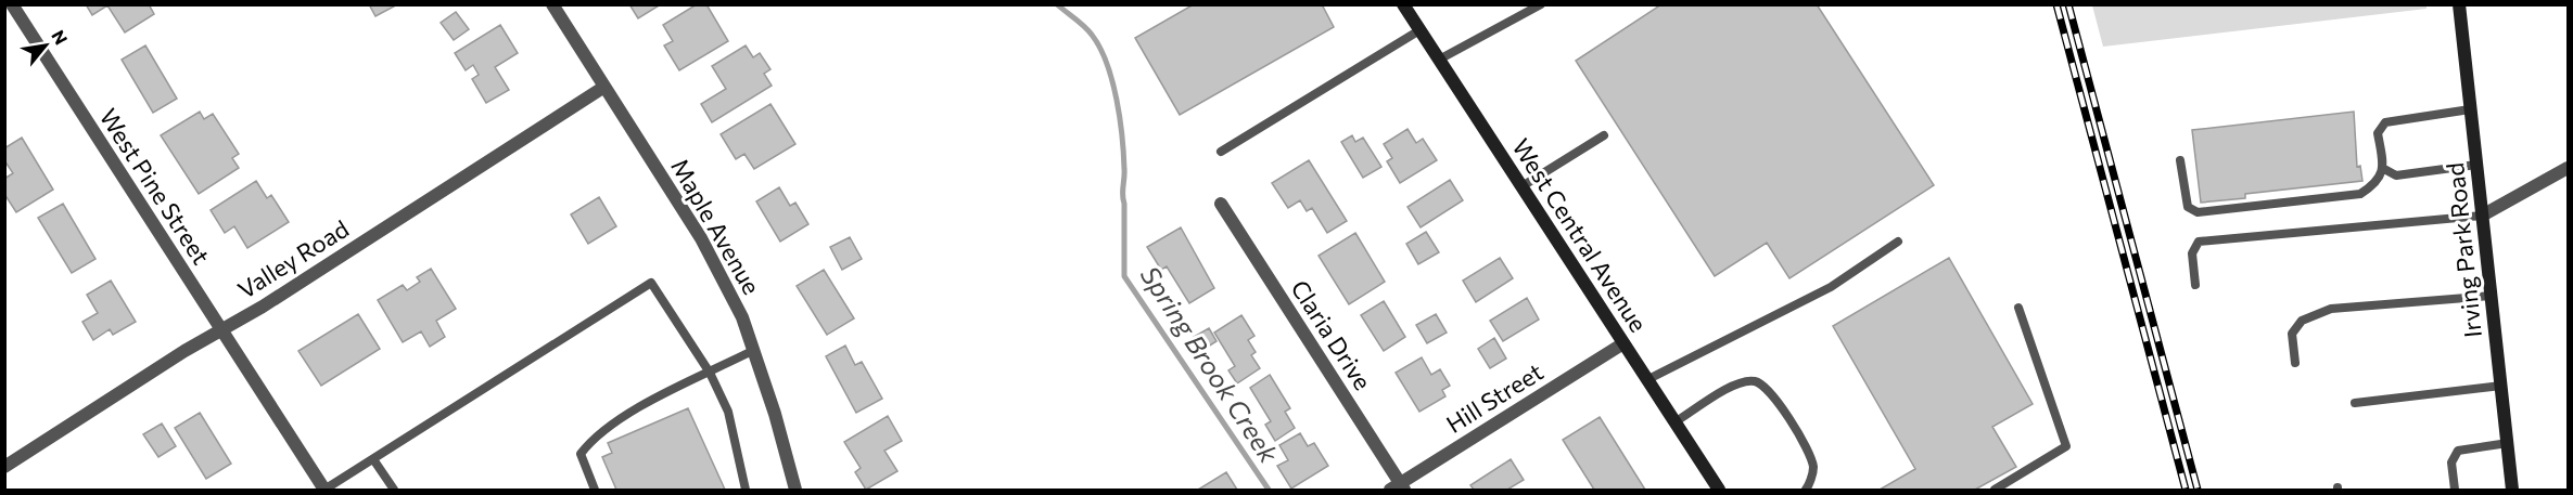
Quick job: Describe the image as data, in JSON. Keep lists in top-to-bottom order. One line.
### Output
{"streets":{"street":["West Pine Street","Maple Avenue","West Central Avenue","Irving Park Road","Valley Road","Claria Drive","Hill Street"]},"crossings":[["West Pine Street","Valley Road"],["Maple Avenue","Valley Road"],["West Central Avenue","Hill Street"],["Claria Drive","Hill Street"]],"water":["Spring Brook Creek"],"north":"top right"}
